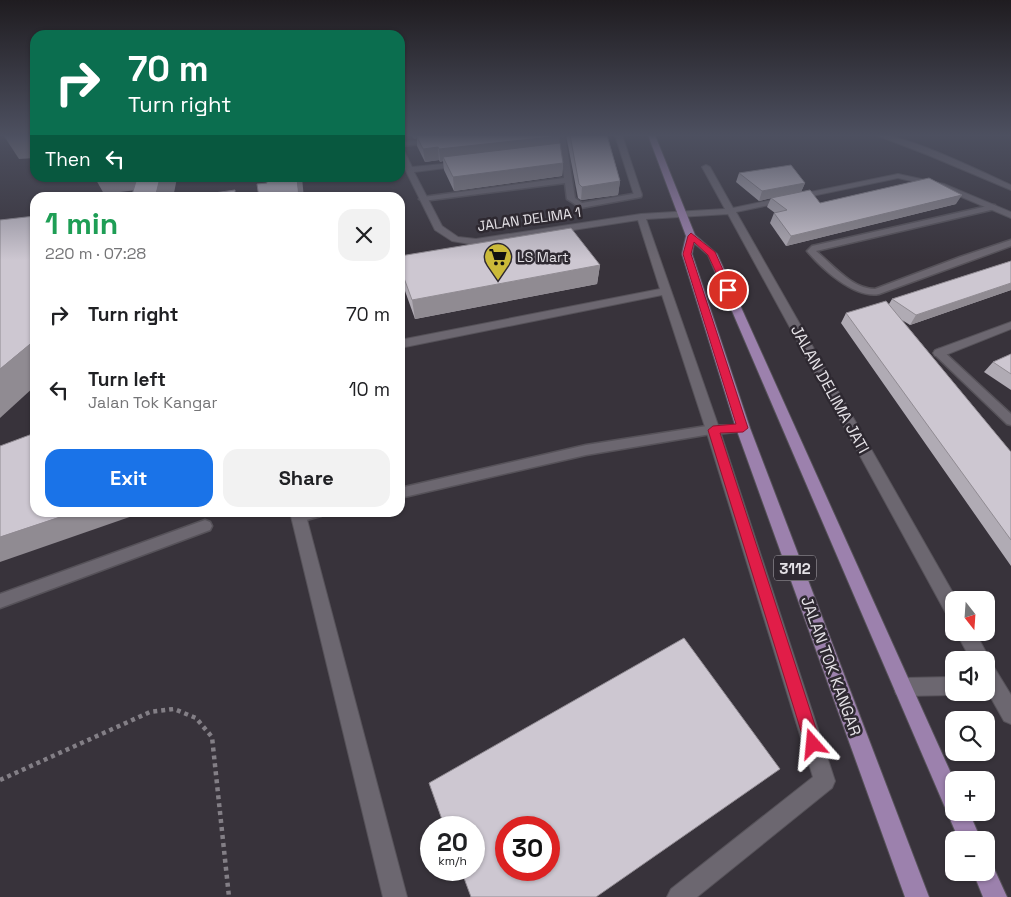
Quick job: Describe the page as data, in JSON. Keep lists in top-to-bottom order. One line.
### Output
{"streets":{"main road":["3112","JALAN TOK KANGAR"],"street":["JALAN DELIMA 1","JALAN DELIMA JATI"]},"crossings":[["JALAN DELIMA 1","JALAN DELIMA JATI"],["JALAN DELIMA 1","JALAN TOK KANGAR"]],"places":{"supermarket":["LS Mart"]},"north":"bottom","page":{"turn":["70 m","Turn right"],"then":"Then","heading":["1 min","220 m · 07:28"],"list":[{"name":"Turn right","value":"70 m"},{"name":"Turn left","note":"Jalan Tok Kangar","value":"10 m"}],"buttons":["Exit","Share"],"map_buttons":["+","−"],"speed":"20 km/h","limit":"30"}}
